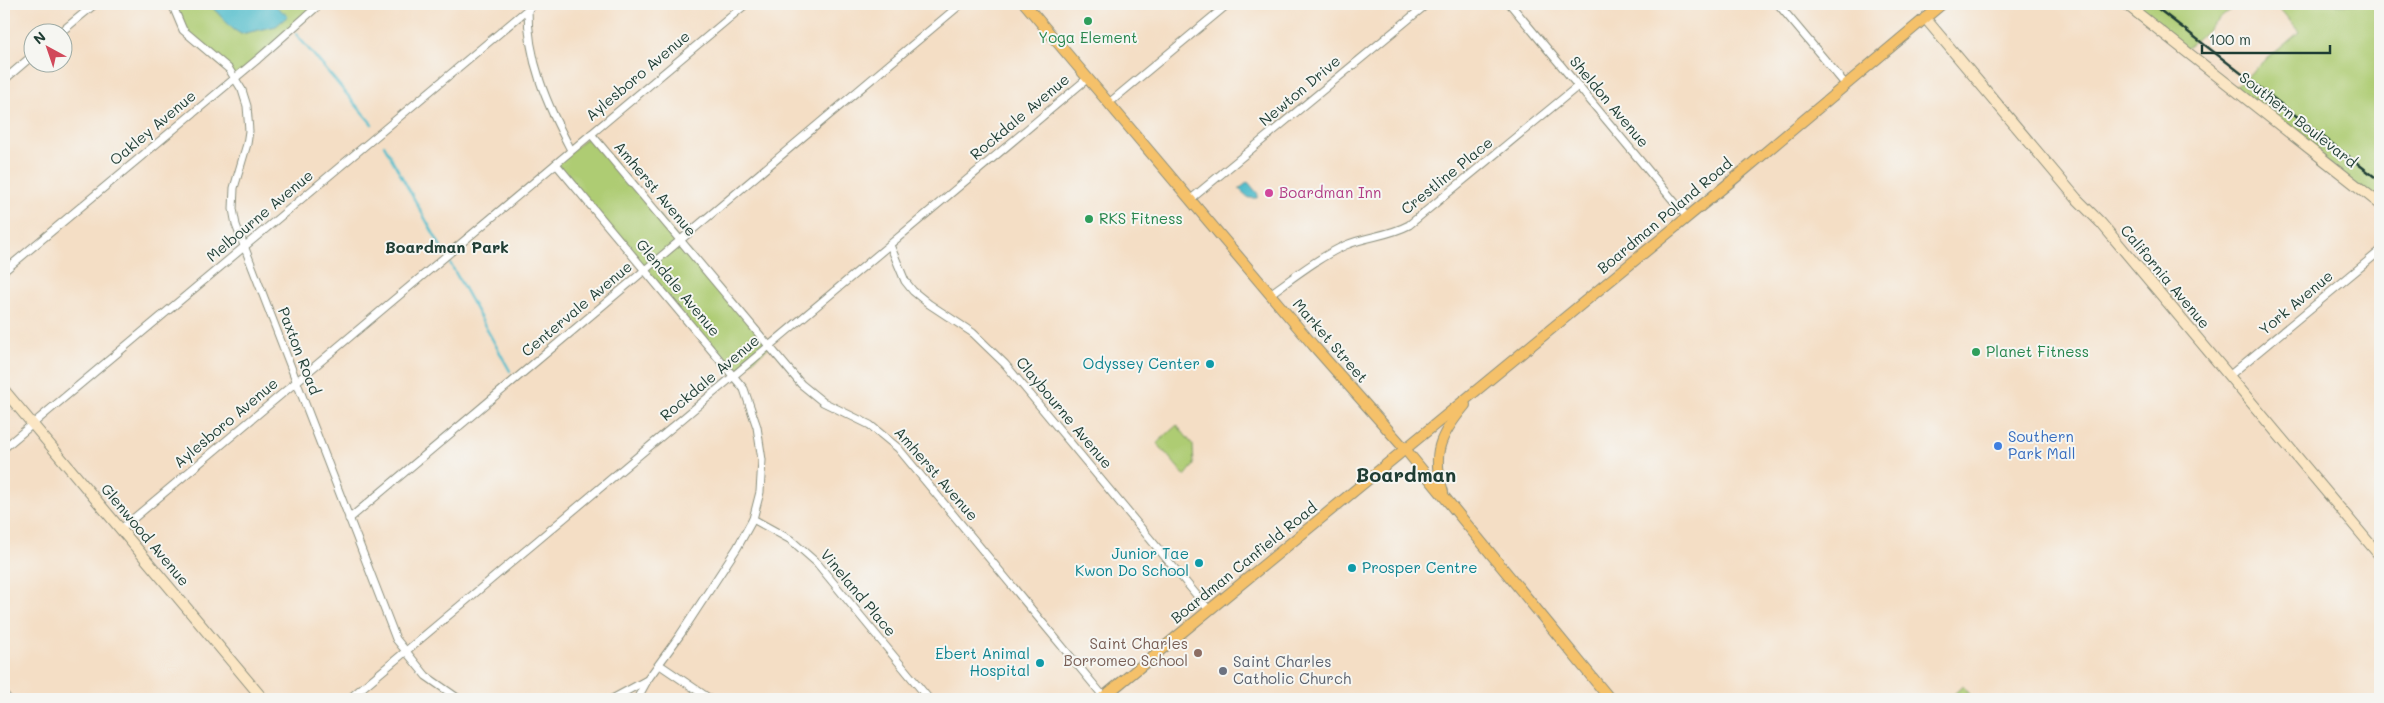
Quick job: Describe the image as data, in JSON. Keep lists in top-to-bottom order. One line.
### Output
{"streets":{"main road":["Boardman Poland Road","Market Street","Boardman Canfield Road"],"street":["Aylesboro Avenue","Newton Drive","Sheldon Avenue","Rockdale Avenue","Southern Boulevard","Oakley Avenue","Crestline Place","Amherst Avenue","Melbourne Avenue","California Avenue","Glendale Avenue","York Avenue","Centervale Avenue","Paxton Road","Claybourne Avenue","Glenwood Avenue","Vineland Place"]},"crossings":[["Aylesboro Avenue","Amherst Avenue"],["Aylesboro Avenue","Glendale Avenue"],["Aylesboro Avenue","Paxton Road"],["Aylesboro Avenue","Glenwood Avenue"],["Newton Drive","Market Street"],["Sheldon Avenue","Crestline Place"],["Sheldon Avenue","Boardman Poland Road"],["Rockdale Avenue","Amherst Avenue"],["Rockdale Avenue","Glendale Avenue"],["Rockdale Avenue","Market Street"],["Rockdale Avenue","Paxton Road"],["Rockdale Avenue","Claybourne Avenue"],["Oakley Avenue","Paxton Road"],["Crestline Place","Market Street"],["Amherst Avenue","Centervale Avenue"],["Amherst Avenue","Boardman Canfield Road"],["Melbourne Avenue","Paxton Road"],["Melbourne Avenue","Glenwood Avenue"],["Boardman Poland Road","California Avenue"],["Boardman Poland Road","Market Street"],["Boardman Poland Road","Boardman Canfield Road"],["California Avenue","York Avenue"],["Glendale Avenue","Centervale Avenue"],["Glendale Avenue","Vineland Place"],["Centervale Avenue","Paxton Road"],["Market Street","Boardman Canfield Road"],["Claybourne Avenue","Boardman Canfield Road"]],"districts":["Boardman Park","Boardman"],"places":["Yoga Element","Boardman Inn","RKS Fitness","Planet Fitness","Odyssey Center","Southern Park Mall","Junior Tae Kwon Do School","Prosper Centre","Saint Charles Borromeo School","Ebert Animal Hospital","Saint Charles Catholic Church"],"scale_bar":"100 m","north":"top left"}
